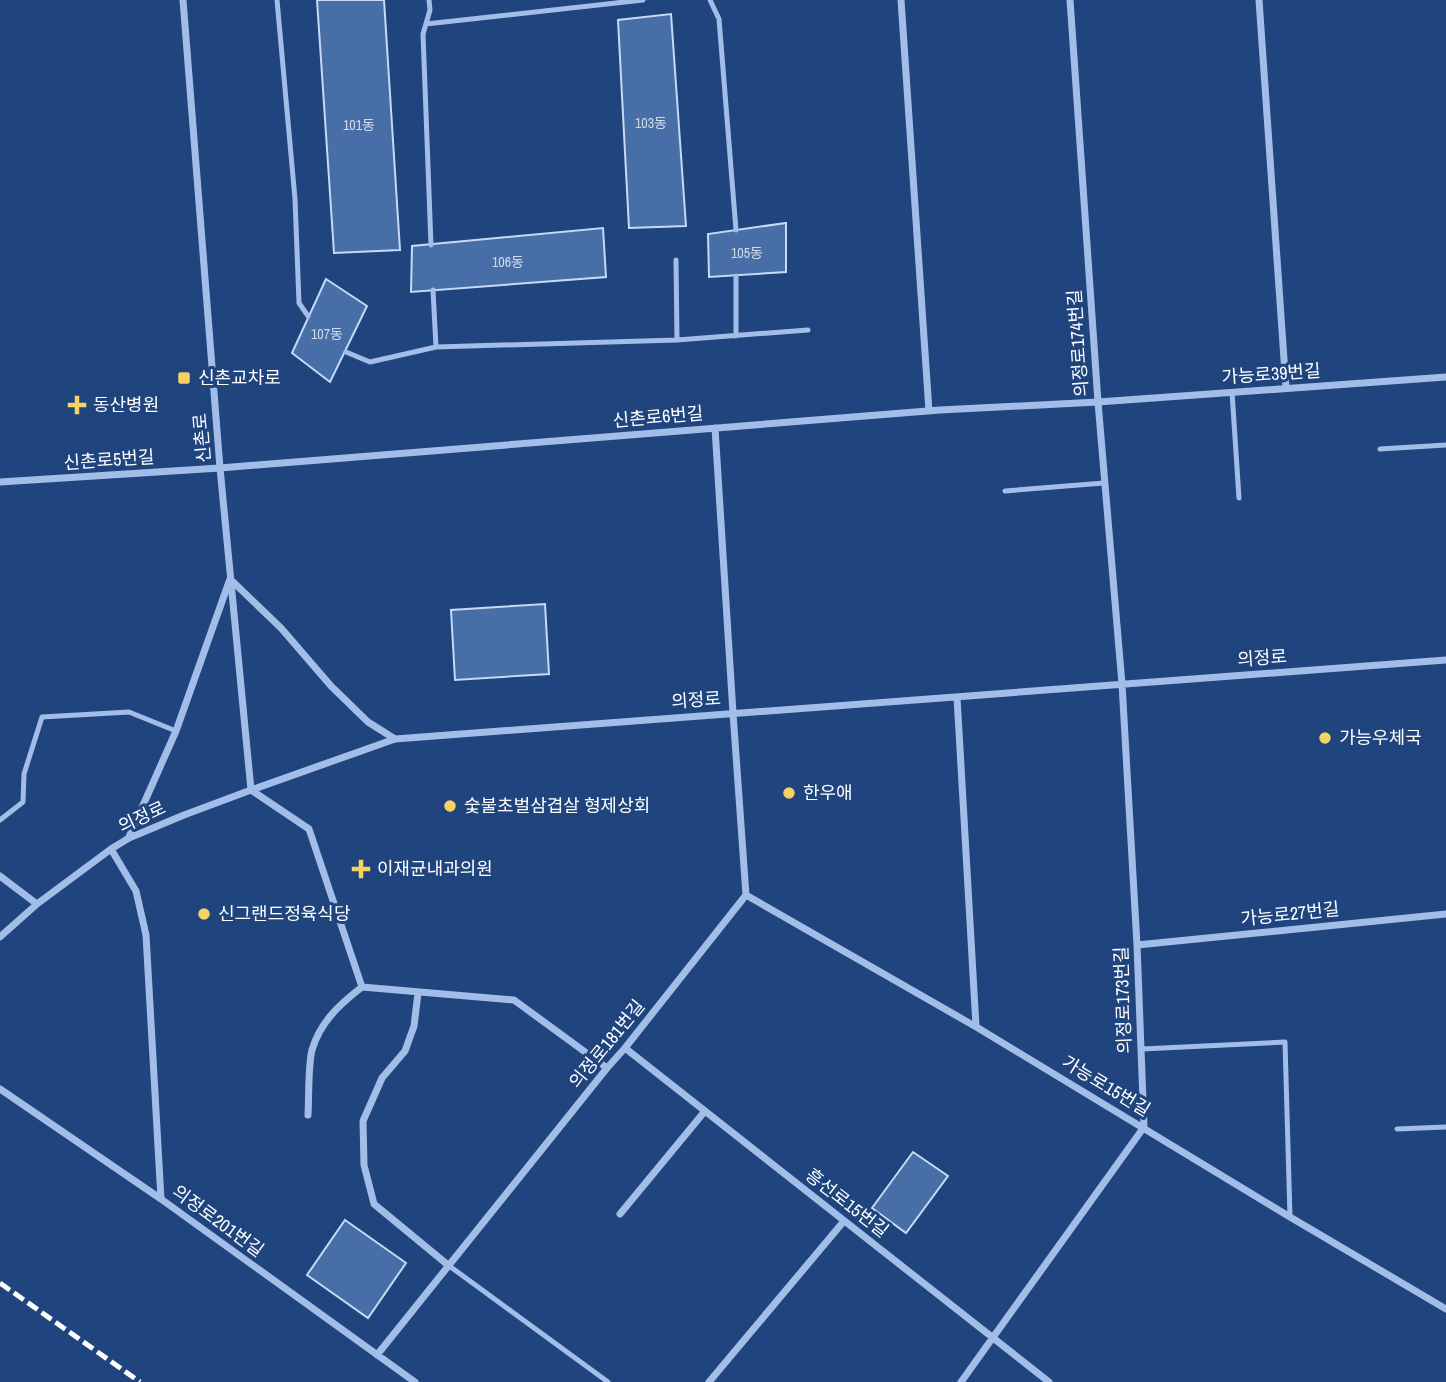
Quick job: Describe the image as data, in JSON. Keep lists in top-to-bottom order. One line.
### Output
{"streets":{"street":["의정로174번길","가능로39번길","신촌로6번길","신촌로","신촌로5번길","의정로","가능로27번길","의정로173번길","의정로181번길","가능로15번길","흥선로15번길","의정로201번길"]},"crossings":[["의정로174번길","가능로39번길"],["의정로174번길","신촌로6번길"],["의정로174번길","의정로"],["의정로174번길","의정로173번길"],["가능로39번길","신촌로6번길"],["신촌로6번길","신촌로"],["신촌로6번길","신촌로5번길"],["신촌로","신촌로5번길"],["신촌로","의정로"],["의정로","의정로173번길"],["가능로27번길","의정로173번길"],["의정로173번길","가능로15번길"],["의정로181번길","가능로15번길"],["의정로181번길","흥선로15번길"],["의정로181번길","의정로201번길"]],"places":{"transit":["신촌교차로"],"health":["동산병원","이재균내과의원"],"other":["가능우체국","한우애","숯불초벌삼겹살 형제상회","신그랜드정육식당"]},"house_numbers":["103동","101동","105동","106동","107동"]}
